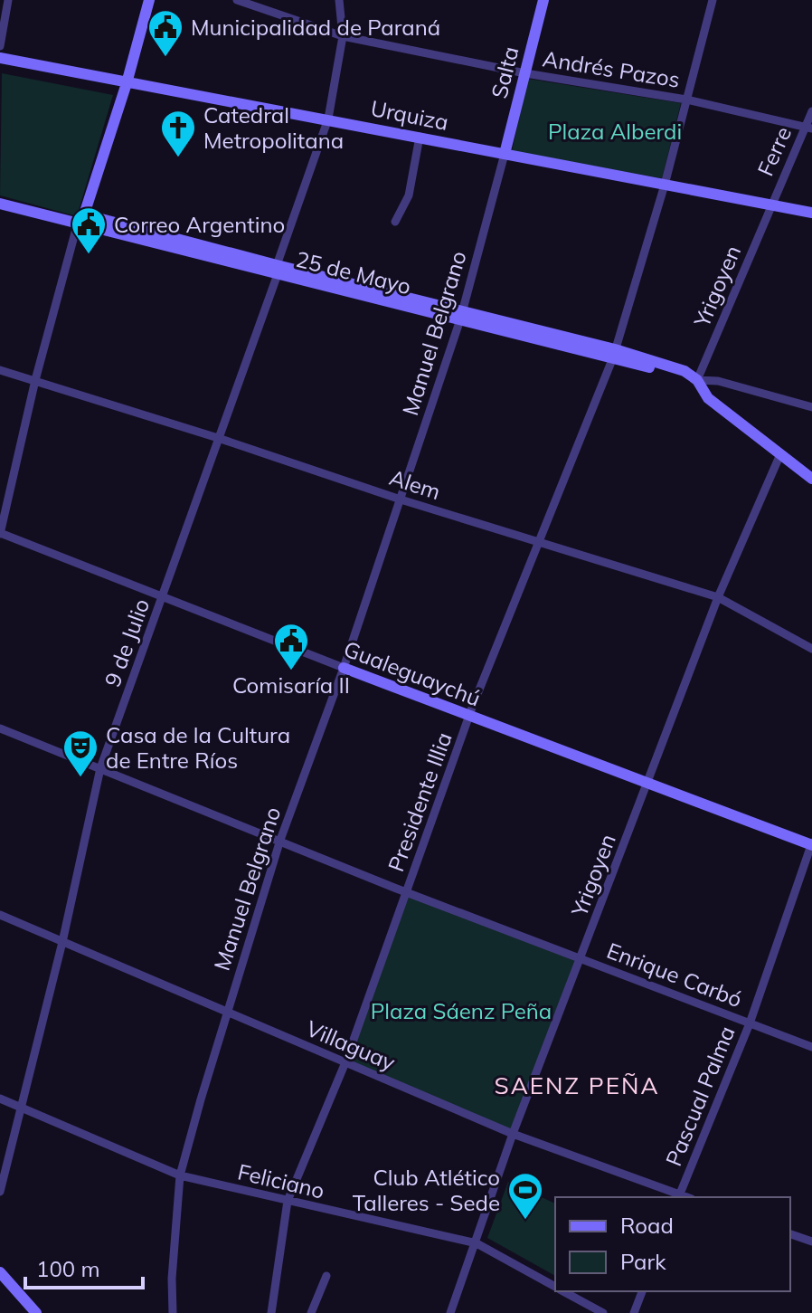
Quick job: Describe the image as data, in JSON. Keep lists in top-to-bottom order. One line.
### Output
{"streets":{"street":["Andrés Pazos","Salta","Urquiza","Ferre","25 de Mayo","Yrigoyen","Manuel Belgrano","Alem","9 de Julio","Gualeguaychú","Presidente Illia","Enrique Carbó","Villaguay","Pascual Palma","Feliciano"]},"crossings":[["Andrés Pazos","Salta"],["Andrés Pazos","Ferre"],["Andrés Pazos","9 de Julio"],["Andrés Pazos","Presidente Illia"],["Salta","Urquiza"],["Salta","Manuel Belgrano"],["Urquiza","Ferre"],["Urquiza","Yrigoyen"],["Urquiza","Manuel Belgrano"],["Urquiza","9 de Julio"],["Urquiza","Presidente Illia"],["Ferre","Yrigoyen"],["25 de Mayo","Yrigoyen"],["25 de Mayo","Manuel Belgrano"],["25 de Mayo","9 de Julio"],["25 de Mayo","Presidente Illia"],["Yrigoyen","Alem"],["Yrigoyen","Gualeguaychú"],["Yrigoyen","Enrique Carbó"],["Yrigoyen","Villaguay"],["Yrigoyen","Feliciano"],["Manuel Belgrano","Alem"],["Manuel Belgrano","Gualeguaychú"],["Manuel Belgrano","Enrique Carbó"],["Manuel Belgrano","Villaguay"],["Manuel Belgrano","Feliciano"],["Alem","9 de Julio"],["Alem","Presidente Illia"],["9 de Julio","Gualeguaychú"],["9 de Julio","Enrique Carbó"],["9 de Julio","Villaguay"],["9 de Julio","Feliciano"],["Gualeguaychú","Presidente Illia"],["Gualeguaychú","Pascual Palma"],["Presidente Illia","Enrique Carbó"],["Presidente Illia","Villaguay"],["Presidente Illia","Feliciano"],["Enrique Carbó","Pascual Palma"],["Villaguay","Pascual Palma"]],"districts":["SAENZ PEÑA"],"parks":["Plaza Alberdi","Plaza Sáenz Peña"],"places":{"public building":["Municipalidad de Paraná","Correo Argentino","Comisaría II"],"church":["Catedral Metropolitana"],"theatre":["Casa de la Cultura de Entre Ríos"],"sports":["Club Atlético Talleres - Sede"]},"legend":["Road","Park"],"scale_bar":"100 m"}
